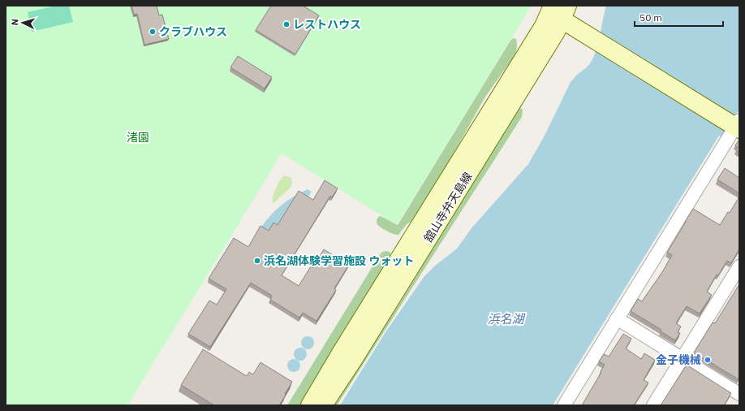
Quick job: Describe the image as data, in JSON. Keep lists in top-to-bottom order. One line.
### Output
{"streets":{"main road":["舘山寺弁天島線"]},"water":["浜名湖"],"parks":["渚園"],"places":["レストハウス","クラブハウス","浜名湖体験学習施設 ウォット","金子機械"],"scale_bar":"50 m","north":"left"}
